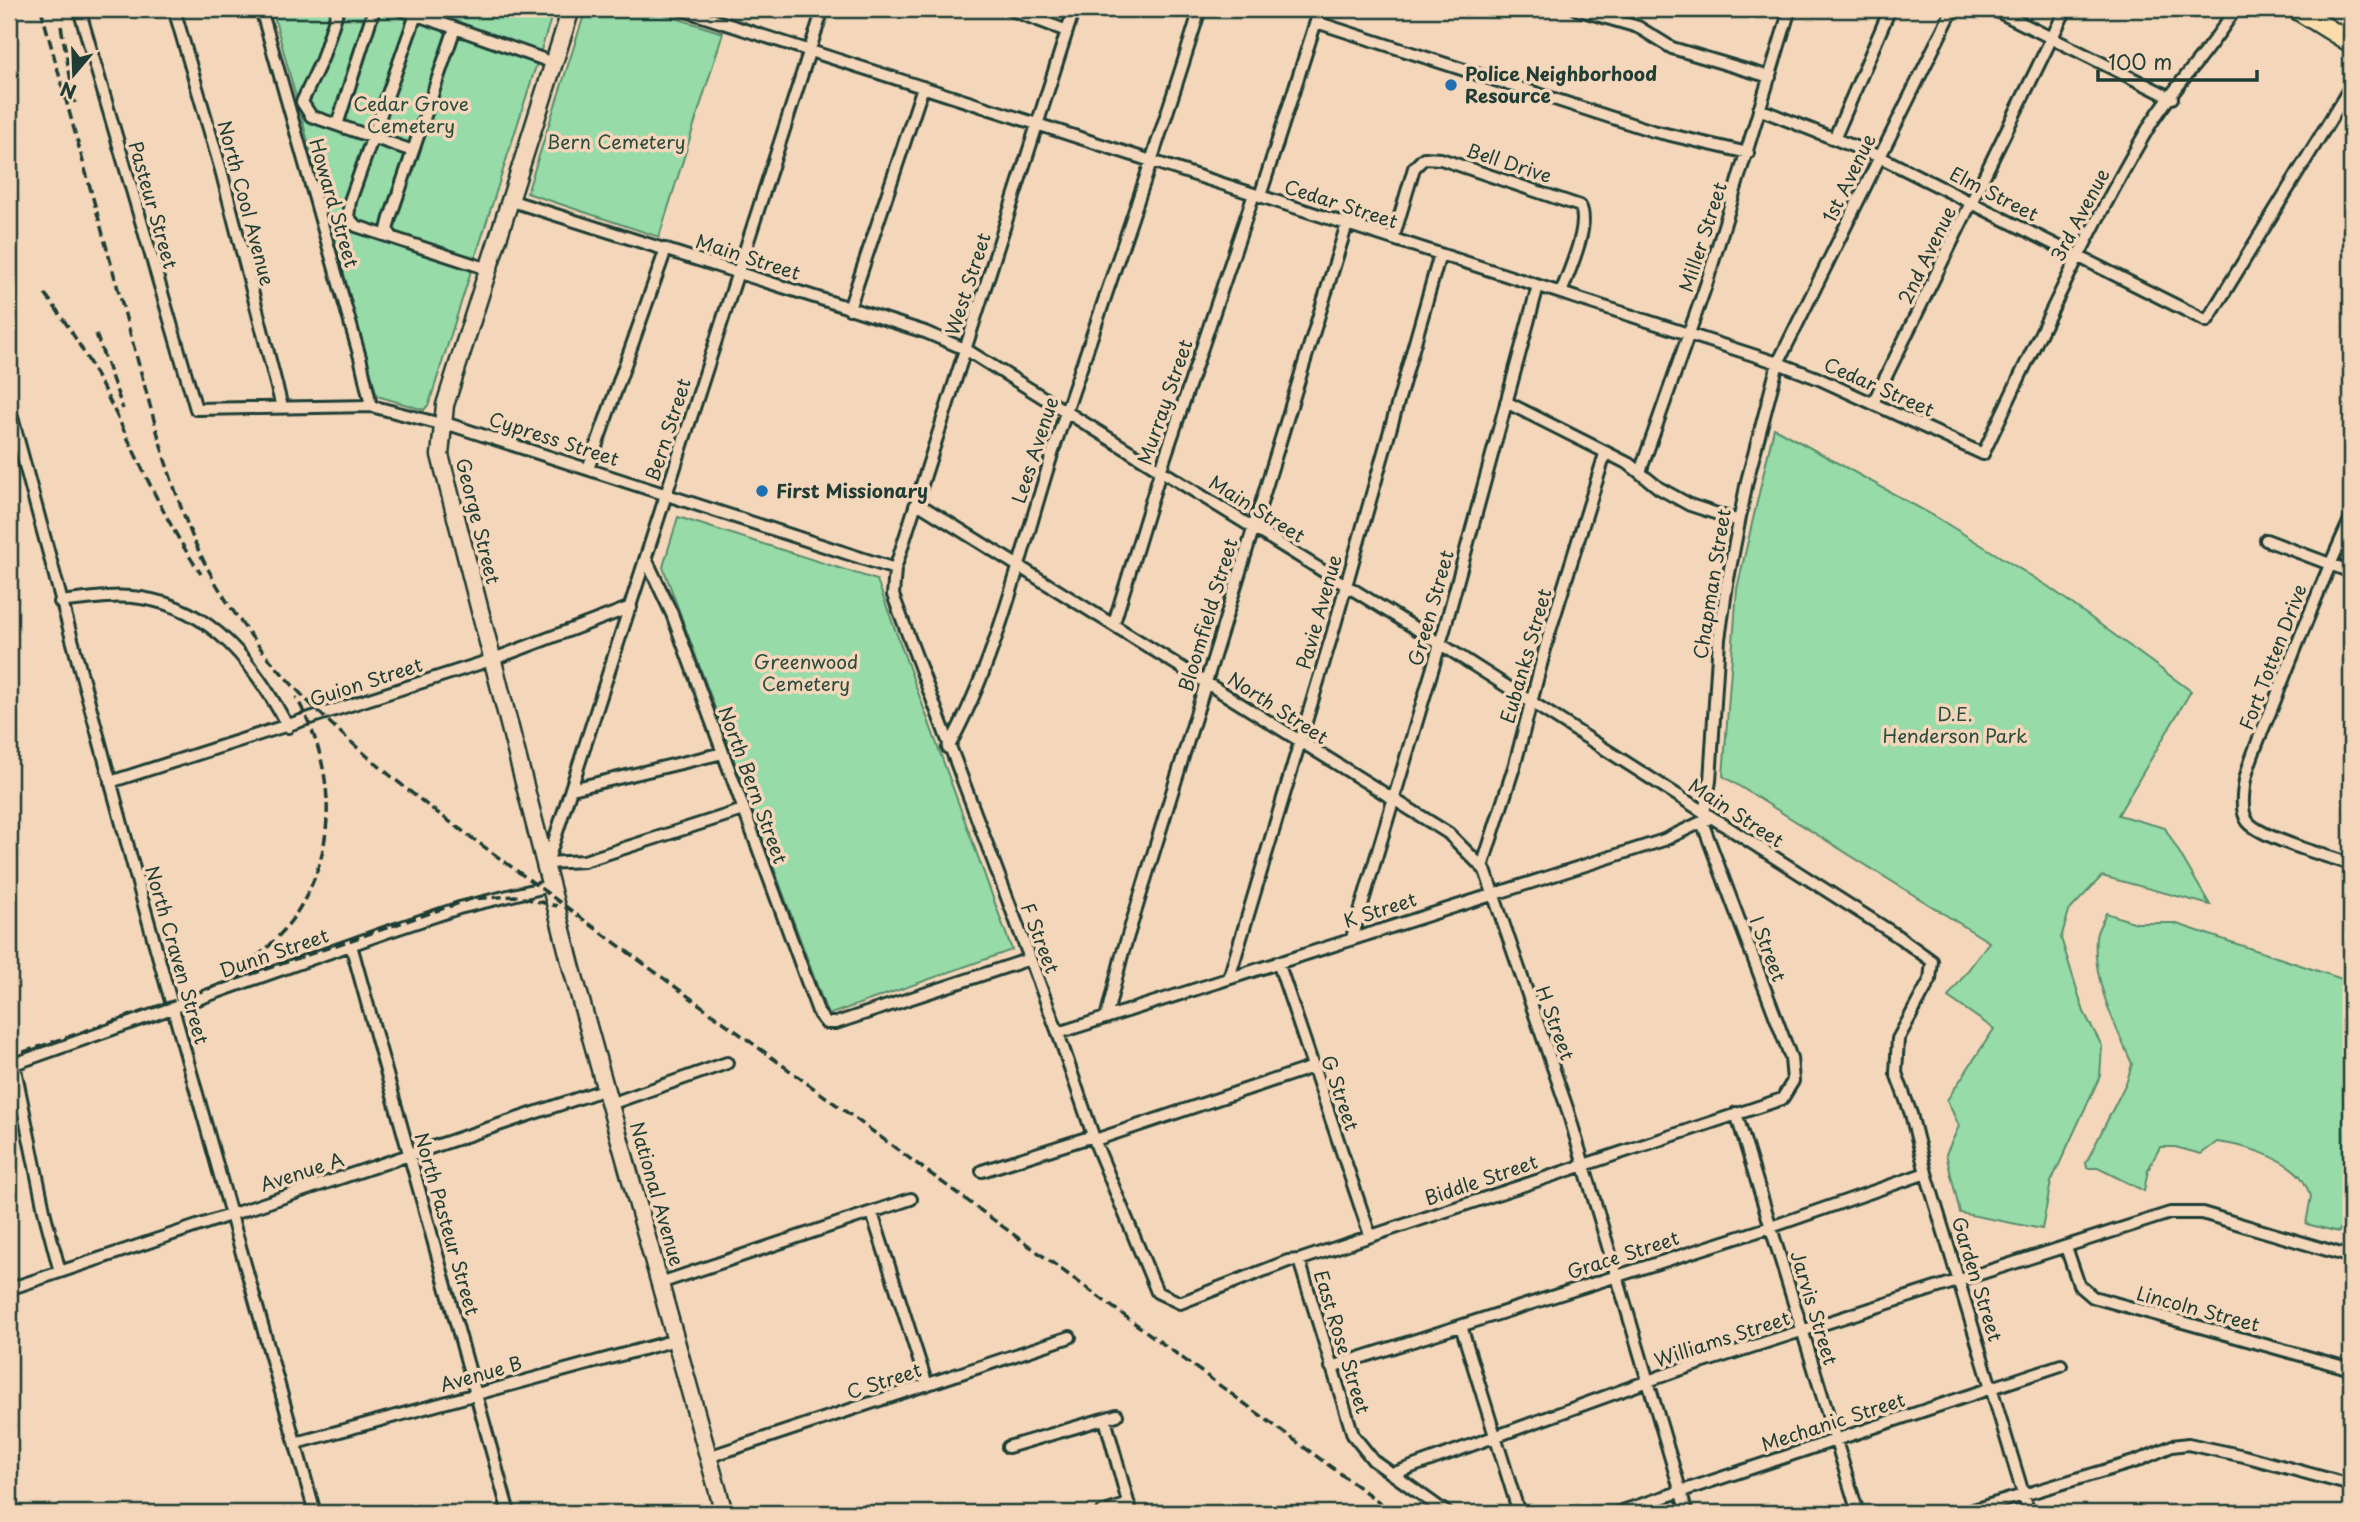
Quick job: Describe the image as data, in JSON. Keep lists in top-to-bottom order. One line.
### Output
{"streets":{"street":["Bell Drive","1st Avenue","Elm Street","North Cool Avenue","Howard Street","Cedar Street","Pasteur Street","3rd Avenue","Miller Street","2nd Avenue","Main Street","West Street","Murray Street","Bern Street","Cypress Street","Lees Avenue","George Street","Chapman Street","Green Street","Pavie Avenue","Bloomfield Street","Eubanks Street","Fort Totten Drive","Guion Street","North Street","North Bern Street","K Street","F Street","I Street","Dunn Street","North Craven Street","H Street","G Street","Avenue A","Biddle Street","National Avenue","North Pasteur Street","Grace Street","Garden Street","Jarvis Street","Lincoln Street","Williams Street","East Rose Street","Avenue B","C Street","Mechanic Street"]},"crossings":[["Bell Drive","Cedar Street"],["1st Avenue","Elm Street"],["1st Avenue","Cedar Street"],["1st Avenue","Chapman Street"],["Elm Street","3rd Avenue"],["Elm Street","Miller Street"],["Elm Street","2nd Avenue"],["North Cool Avenue","Cypress Street"],["Howard Street","Cypress Street"],["Cedar Street","3rd Avenue"],["Cedar Street","Miller Street"],["Cedar Street","2nd Avenue"],["Cedar Street","West Street"],["Cedar Street","Murray Street"],["Cedar Street","Bern Street"],["Cedar Street","Lees Avenue"],["Cedar Street","Chapman Street"],["Cedar Street","Green Street"],["Cedar Street","Pavie Avenue"],["Cedar Street","Bloomfield Street"],["Pasteur Street","Cypress Street"],["Main Street","West Street"],["Main Street","Murray Street"],["Main Street","Bern Street"],["Main Street","Lees Avenue"],["Main Street","George Street"],["Main Street","Chapman Street"],["Main Street","Green Street"],["Main Street","Pavie Avenue"],["Main Street","Bloomfield Street"],["Main Street","Eubanks Street"],["Main Street","K Street"],["Main Street","I Street"],["Main Street","Garden Street"],["West Street","Cypress Street"],["West Street","North Street"],["West Street","F Street"],["Murray Street","North Street"],["Bern Street","Cypress Street"],["Bern Street","George Street"],["Bern Street","Guion Street"],["Bern Street","North Bern Street"],["Cypress Street","George Street"],["Cypress Street","F Street"],["Lees Avenue","North Street"],["Lees Avenue","F Street"],["George Street","Guion Street"],["George Street","Dunn Street"],["George Street","National Avenue"],["Chapman Street","K Street"],["Chapman Street","I Street"],["Green Street","North Street"],["Green Street","K Street"],["Pavie Avenue","North Street"],["Pavie Avenue","K Street"],["Bloomfield Street","North Street"],["Bloomfield Street","K Street"],["Eubanks Street","North Street"],["Guion Street","North Craven Street"],["North Street","K Street"],["North Street","H Street"],["North Bern Street","F Street"],["K Street","F Street"],["K Street","I Street"],["K Street","H Street"],["K Street","G Street"],["F Street","Biddle Street"],["I Street","Biddle Street"],["Dunn Street","North Craven Street"],["Dunn Street","Avenue A"],["Dunn Street","National Avenue"],["Dunn Street","North Pasteur Street"],["North Craven Street","Avenue A"],["North Craven Street","Avenue B"],["H Street","Biddle Street"],["H Street","Grace Street"],["H Street","Williams Street"],["H Street","Mechanic Street"],["G Street","Biddle Street"],["Avenue A","National Avenue"],["Avenue A","North Pasteur Street"],["Biddle Street","Jarvis Street"],["Biddle Street","East Rose Street"],["National Avenue","Avenue B"],["National Avenue","C Street"],["North Pasteur Street","Avenue B"],["Grace Street","Garden Street"],["Grace Street","Jarvis Street"],["Grace Street","East Rose Street"],["Garden Street","Williams Street"],["Garden Street","Mechanic Street"],["Jarvis Street","Williams Street"],["Jarvis Street","Mechanic Street"],["Lincoln Street","Williams Street"],["Williams Street","East Rose Street"]],"parks":["Cedar Grove Cemetery","Bern Cemetery","Greenwood Cemetery","D.E. Henderson Park"],"places":["Police Neighborhood Resource","First Missionary"],"scale_bar":"100 m","north":"bottom"}
